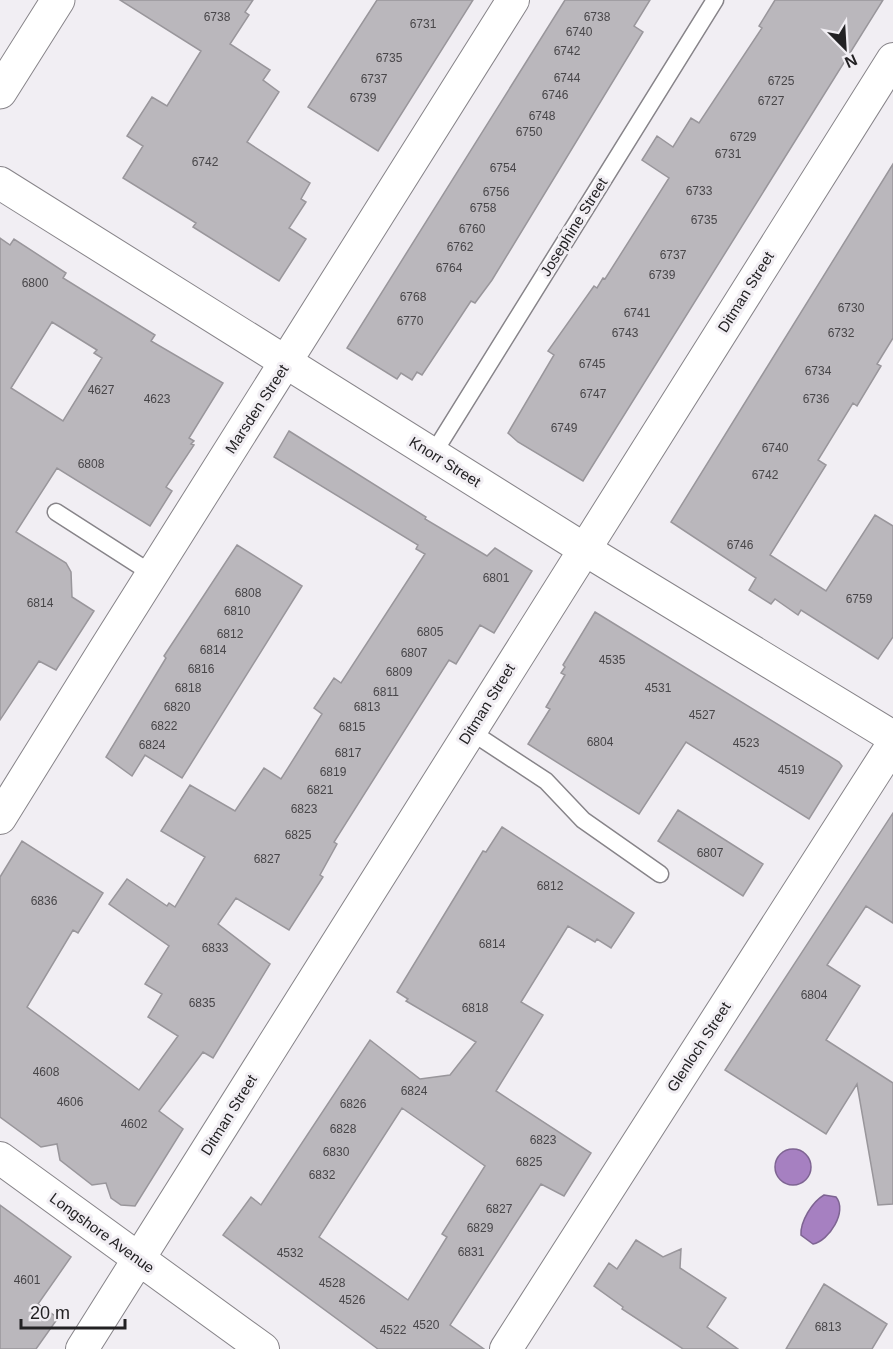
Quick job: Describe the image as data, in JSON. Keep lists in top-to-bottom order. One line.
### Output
{"streets":{"street":["Ditman Street","Marsden Street","Knorr Street","Glenloch Street","Longshore Avenue"],"lane":["Josephine Street"]},"crossings":[["Josephine Street","Knorr Street"],["Ditman Street","Knorr Street"],["Ditman Street","Longshore Avenue"],["Marsden Street","Knorr Street"]],"house_numbers":["6738","6738","6731","6740","6742","6735","6744","6737","6725","6746","6739","6727","6748","6750","6729","6731","6742","6754","6733","6756","6758","6735","6760","6762","6737","6764","6739","6800","6768","6730","6741","6770","6743","6732","6745","6734","4627","6747","4623","6736","6749","6740","6808","6742","6746","6801","6808","6759","6814","6810","6805","6812","6814","6807","4535","6816","6809","6818","4531","6811","6820","6813","4527","6822","6815","6804","4523","6824","6817","4519","6819","6821","6823","6825","6807","6827","6812","6836","6814","6833","6804","6835","6818","4608","6824","4606","6826","4602","6828","6823","6830","6825","6832","6827","6829","6831","4532","4601","4528","4526","4520","6813","4522"],"scale_bar":"20 m","north":"bottom right"}
